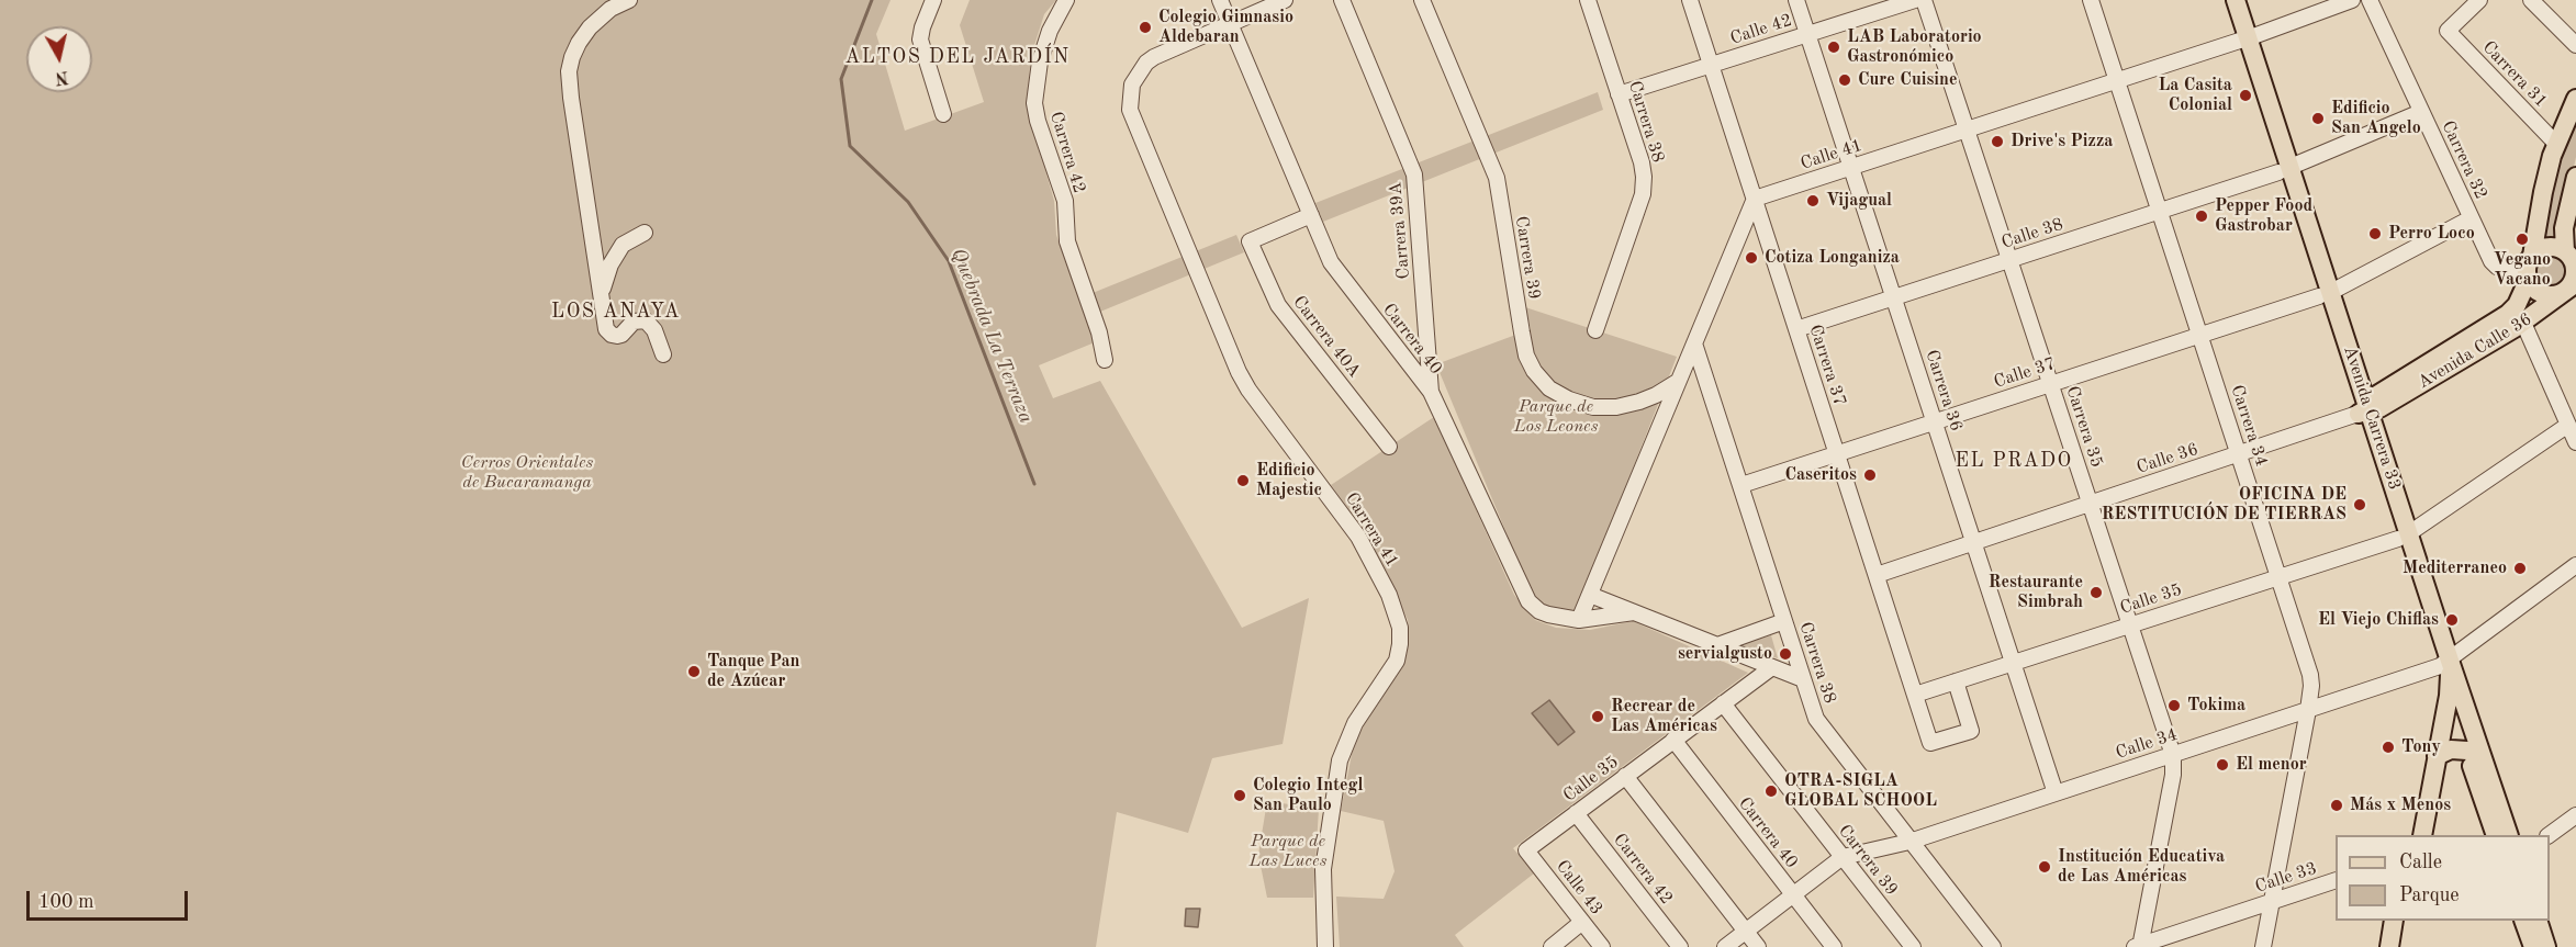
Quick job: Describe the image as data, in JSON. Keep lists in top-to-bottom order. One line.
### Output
{"streets":{"main road":["Avenida Calle 36","Avenida Carrera 33"],"street":["Calle 42","Carrera 31","Carrera 38","Carrera 42","Calle 41","Carrera 32","Carrera 39A","Calle 38","Carrera 39","Carrera 40A","Carrera 40","Carrera 37","Calle 37","Carrera 36","Carrera 34","Carrera 35","Calle 36","Carrera 41","Calle 35","Calle 34","Calle 33","Calle 43"]},"crossings":[["Calle 42","Carrera 38"],["Calle 42","Carrera 37"],["Calle 42","Carrera 36"],["Carrera 31","Avenida Calle 36"],["Carrera 38","Carrera 40"],["Carrera 38","Calle 37"],["Carrera 38","Calle 34"],["Carrera 42","Calle 35"],["Calle 41","Carrera 37"],["Calle 41","Carrera 36"],["Calle 41","Avenida Carrera 33"],["Calle 41","Carrera 34"],["Calle 41","Carrera 35"],["Carrera 32","Calle 38"],["Carrera 32","Avenida Calle 36"],["Carrera 32","Calle 37"],["Carrera 39A","Carrera 40"],["Calle 38","Carrera 37"],["Calle 38","Carrera 36"],["Calle 38","Avenida Carrera 33"],["Calle 38","Carrera 34"],["Calle 38","Carrera 35"],["Carrera 39","Calle 35"],["Carrera 39","Calle 34"],["Carrera 40A","Carrera 40"],["Carrera 40","Carrera 41"],["Carrera 40","Calle 35"],["Carrera 40","Calle 34"],["Avenida Calle 36","Avenida Carrera 33"],["Avenida Calle 36","Calle 36"],["Carrera 37","Calle 37"],["Carrera 37","Calle 36"],["Carrera 37","Calle 35"],["Calle 37","Carrera 36"],["Calle 37","Avenida Carrera 33"],["Calle 37","Carrera 34"],["Calle 37","Carrera 35"],["Carrera 36","Calle 36"],["Carrera 36","Calle 35"],["Carrera 36","Calle 34"],["Avenida Carrera 33","Calle 36"],["Avenida Carrera 33","Calle 35"],["Avenida Carrera 33","Calle 34"],["Carrera 34","Calle 36"],["Carrera 34","Calle 35"],["Carrera 34","Calle 34"],["Carrera 34","Calle 33"],["Carrera 35","Calle 36"],["Carrera 35","Calle 35"],["Carrera 35","Calle 34"],["Carrera 35","Calle 33"],["Calle 35","Calle 43"]],"districts":["ALTOS DEL JARDÍN","LOS ANAYA","EL PRADO"],"water":["Quebrada La Terraza"],"parks":["Parque de Los Leones","Cerros Orientales de Bucaramanga","Parque de Las Luces"],"places":["Colegio Gimnasio Aldebaran","LAB Laboratorio Gastronómico","Cure Cuisine","La Casita Colonial","Edificio San Angelo","Drive's Pizza","Vijagual","Pepper Food Gastrobar","Perro Loco","Vegano Vacano","Cotiza Longaniza","Caseritos","Edificio Majestic","OFICINA DE RESTITUCIÓN DE TIERRAS","Mediterraneo","Restaurante Simbrah","El Viejo Chiflas","servialgusto","Tanque Pan de Azúcar","Tokima","Recrear de Las Américas","Tony","El menor","OTRA-SIGLA GLOBAL SCHOOL","Colegio Integl San Paulo","Más x Menos","Institución Educativa de Las Américas"],"legend":["Calle","Parque"],"scale_bar":"100 m","north":"bottom"}
